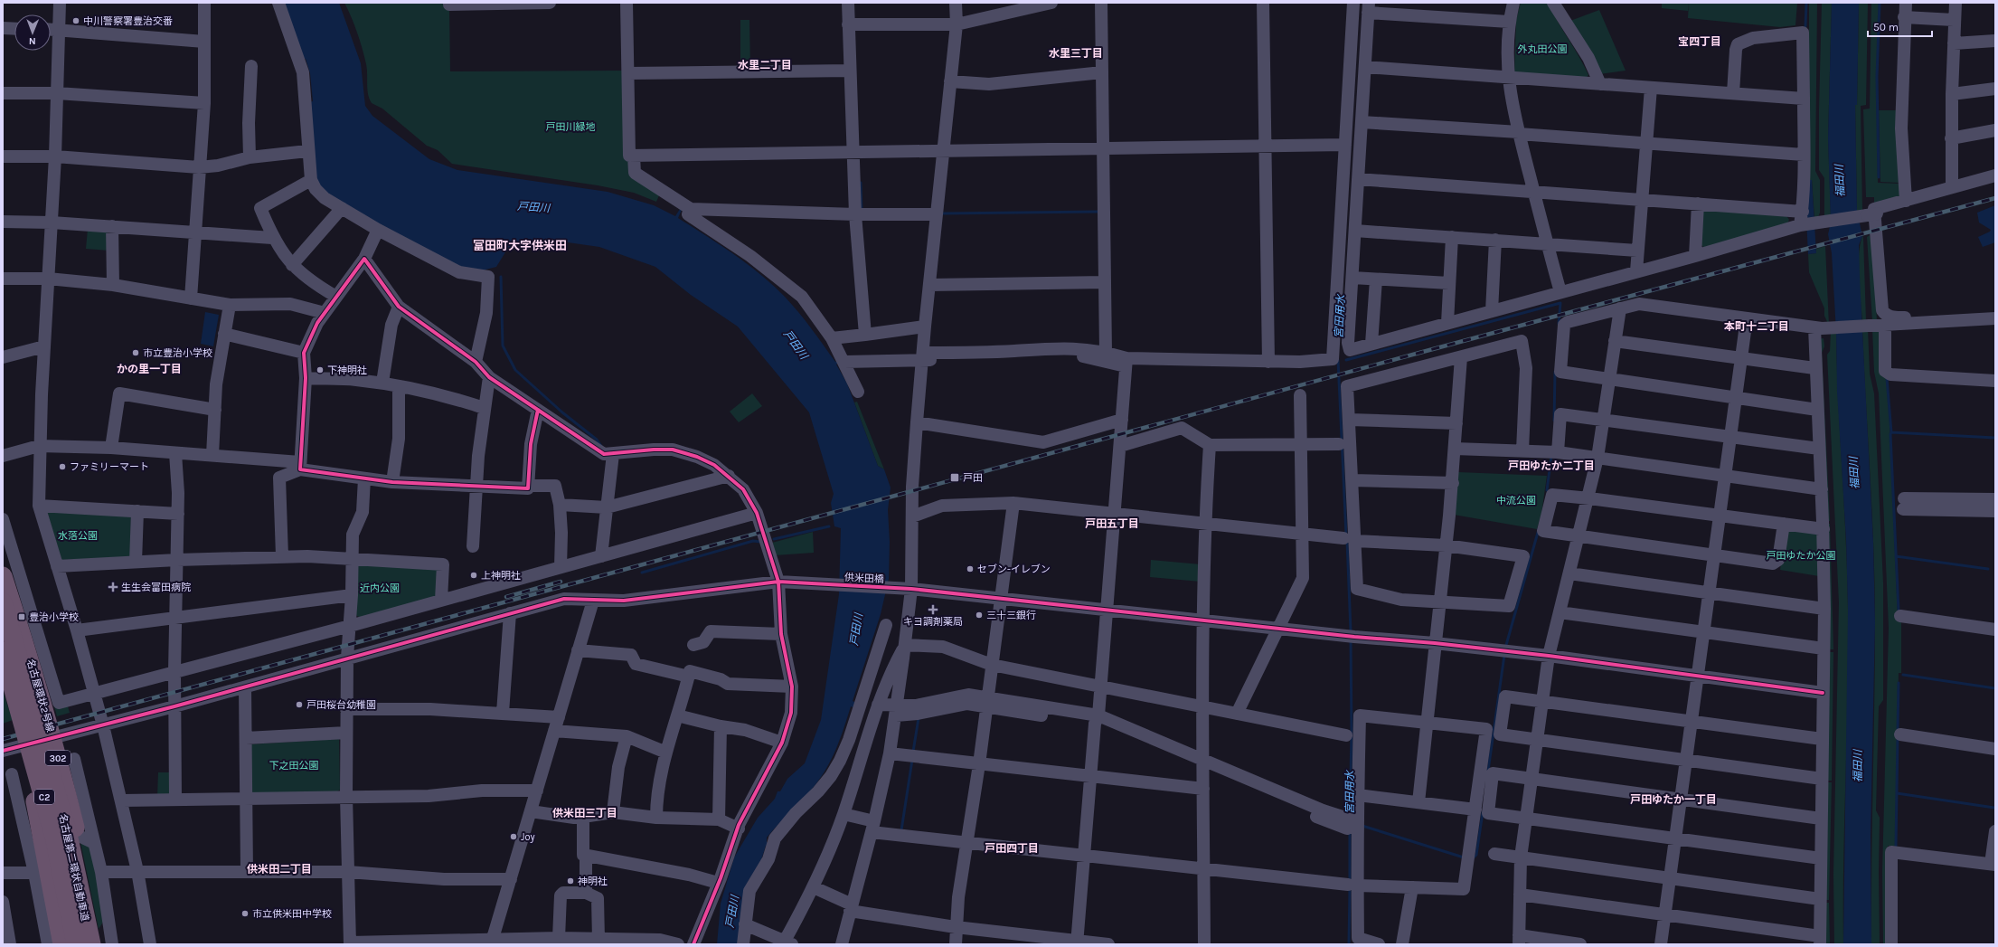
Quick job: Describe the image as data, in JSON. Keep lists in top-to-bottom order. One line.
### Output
{"streets":{"highway":["名古屋環状2号線","302","C2","名古屋第二環状自動車道"],"street":["供米田橋"]},"crossings":[["供米田橋","名古屋環状2号線"]],"districts":["宝四丁目","水里三丁目","水里二丁目","富田町大字供米田","本町十二丁目","かの里一丁目","戸田ゆたか二丁目","戸田五丁目","戸田ゆたか一丁目","供米田三丁目","戸田四丁目","供米田二丁目"],"water":["福田川","戸田川","宮田用水"],"parks":["外丸田公園","戸田川緑地","中流公園","水落公園","戸田ゆたか公園","近内公園","下之田公園"],"places":{"other":["中川警察署豊治交番","市立豊治小学校","下神明社","ファミリーマート","セブン-イレブン","上神明社","三十三銀行","戸田桜台幼稚園","Joy","神明社","市立供米田中学校"],"transit":["戸田","豊治小学校"],"health":["生生会富田病院","キヨ調剤薬局"]},"scale_bar":"50 m","north":"bottom"}
